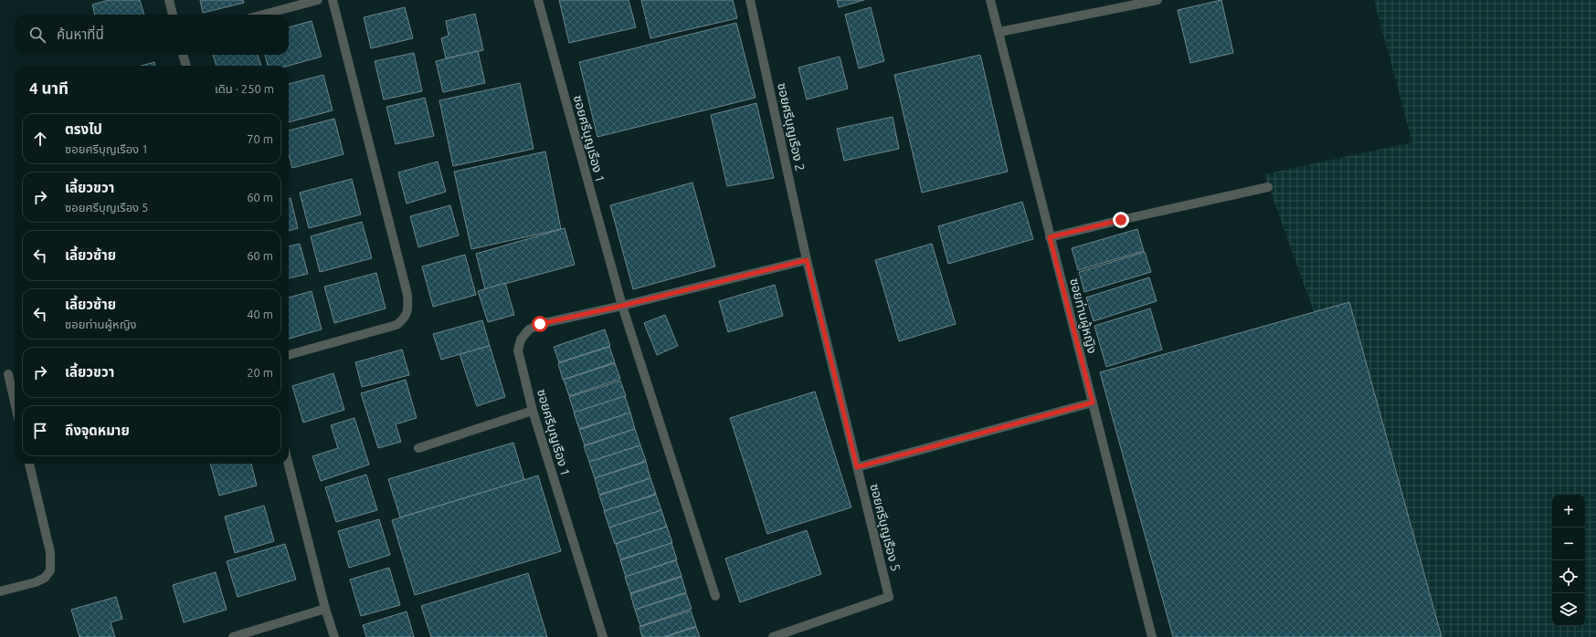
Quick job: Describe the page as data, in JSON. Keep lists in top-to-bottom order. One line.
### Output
{"streets":{"street":["ซอยศรีบุญเรือง 2","ซอยศรีบุญเรือง 1","ซอยท่านผู้หญิง","ซอยศรีบุญเรือง 5"]},"crossings":[["ซอยศรีบุญเรือง 2","ซอยศรีบุญเรือง 1"],["ซอยศรีบุญเรือง 2","ซอยศรีบุญเรือง 5"],["ซอยศรีบุญเรือง 1","ซอยศรีบุญเรือง 5"]],"page":{"search":"ค้นหาที่นี่","heading":["4 นาที","เดิน · 250 m"],"list":[["ตรงไป","ซอยศรีบุญเรือง 1","70 m"],["เลี้ยวขวา","ซอยศรีบุญเรือง 5","60 m"],["เลี้ยวซ้าย","60 m"],["เลี้ยวซ้าย","ซอยท่านผู้หญิง","40 m"],["เลี้ยวขวา","20 m"],"ถึงจุดหมาย"],"map_buttons":["+","−"]}}
